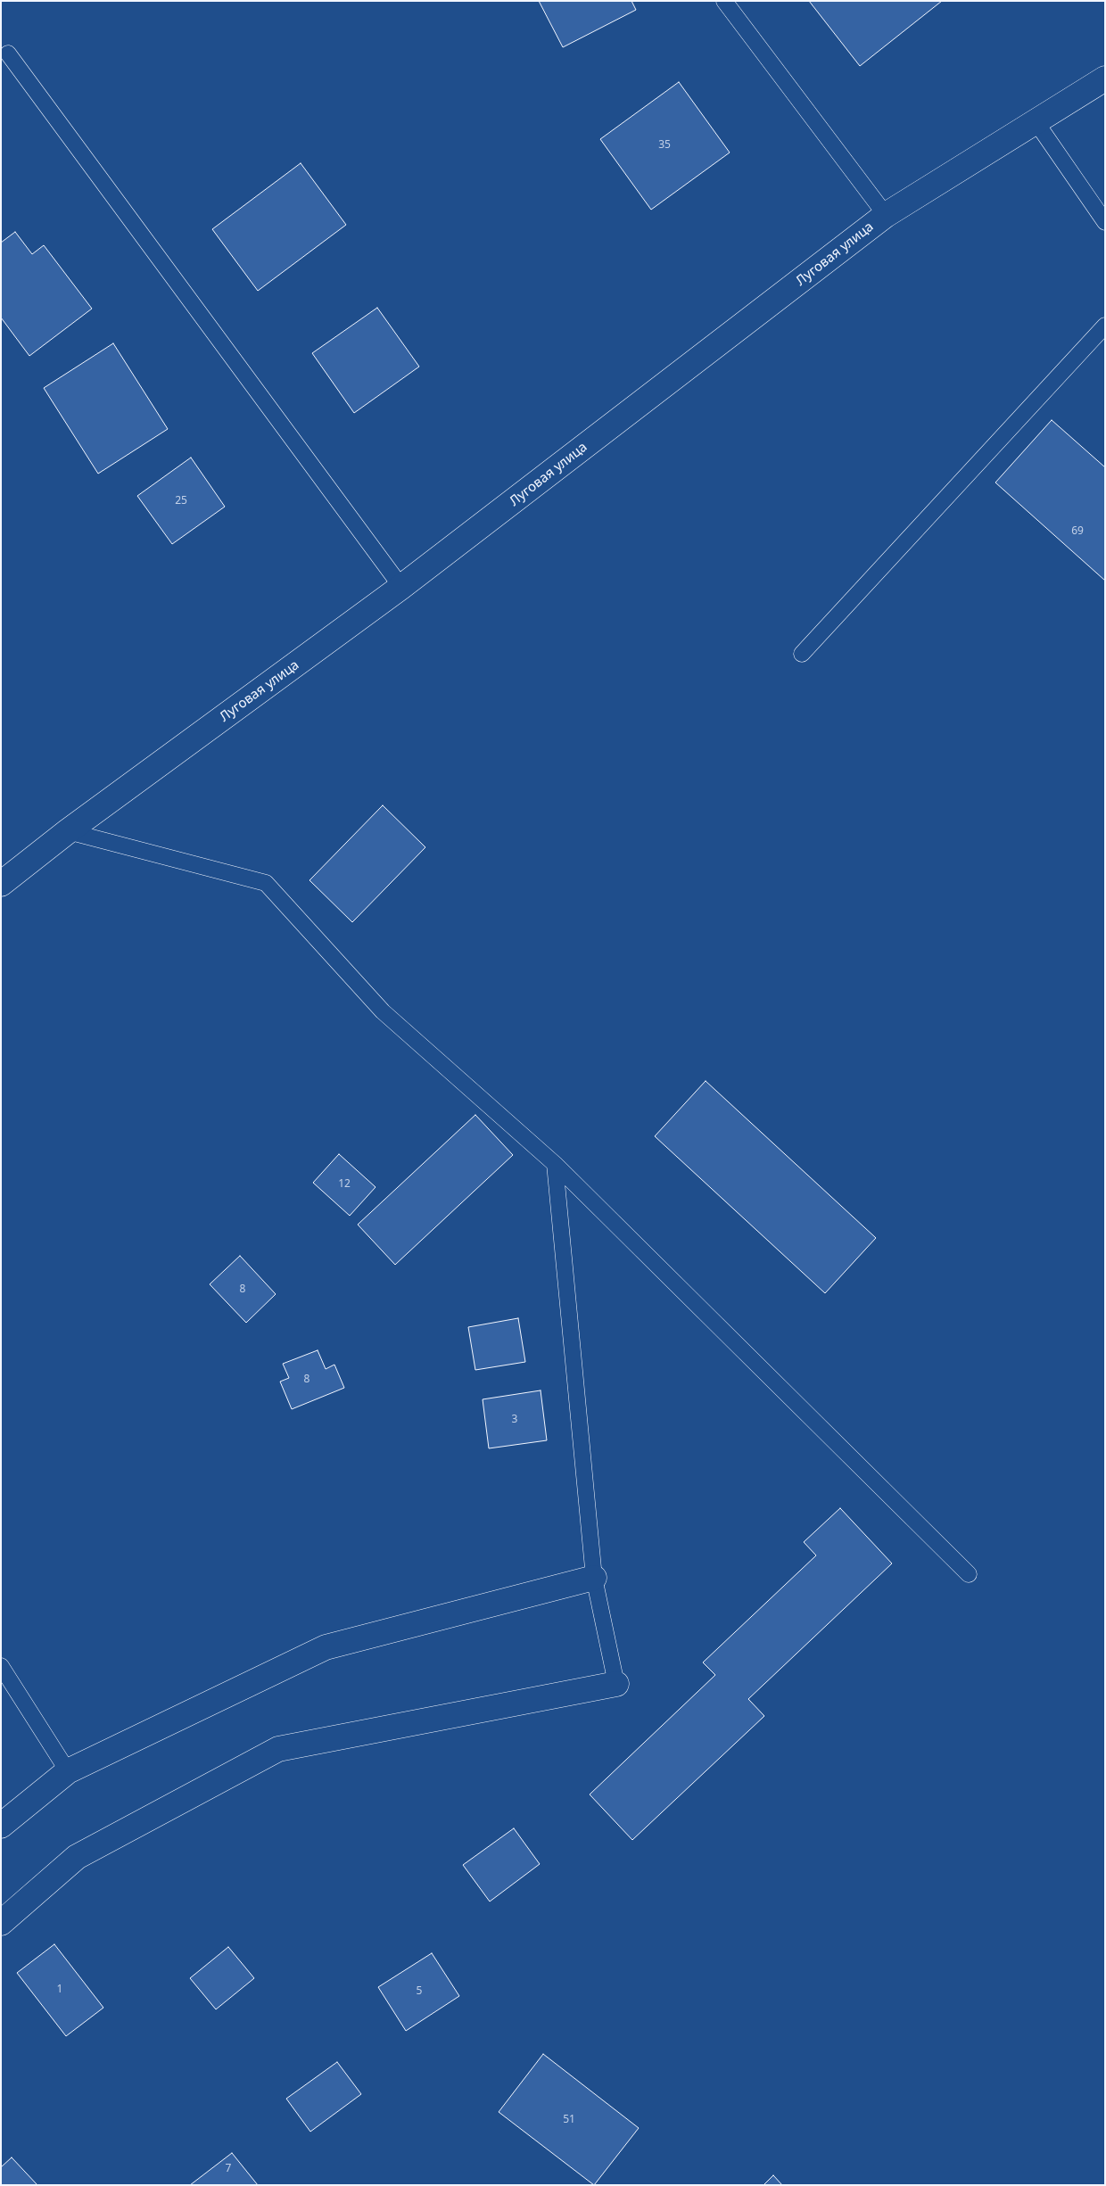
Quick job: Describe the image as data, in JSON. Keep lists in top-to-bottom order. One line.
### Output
{"streets":{"street":["Луговая улица"]},"house_numbers":["35","25","69","12","8","8","3","1","5","51","7"]}
